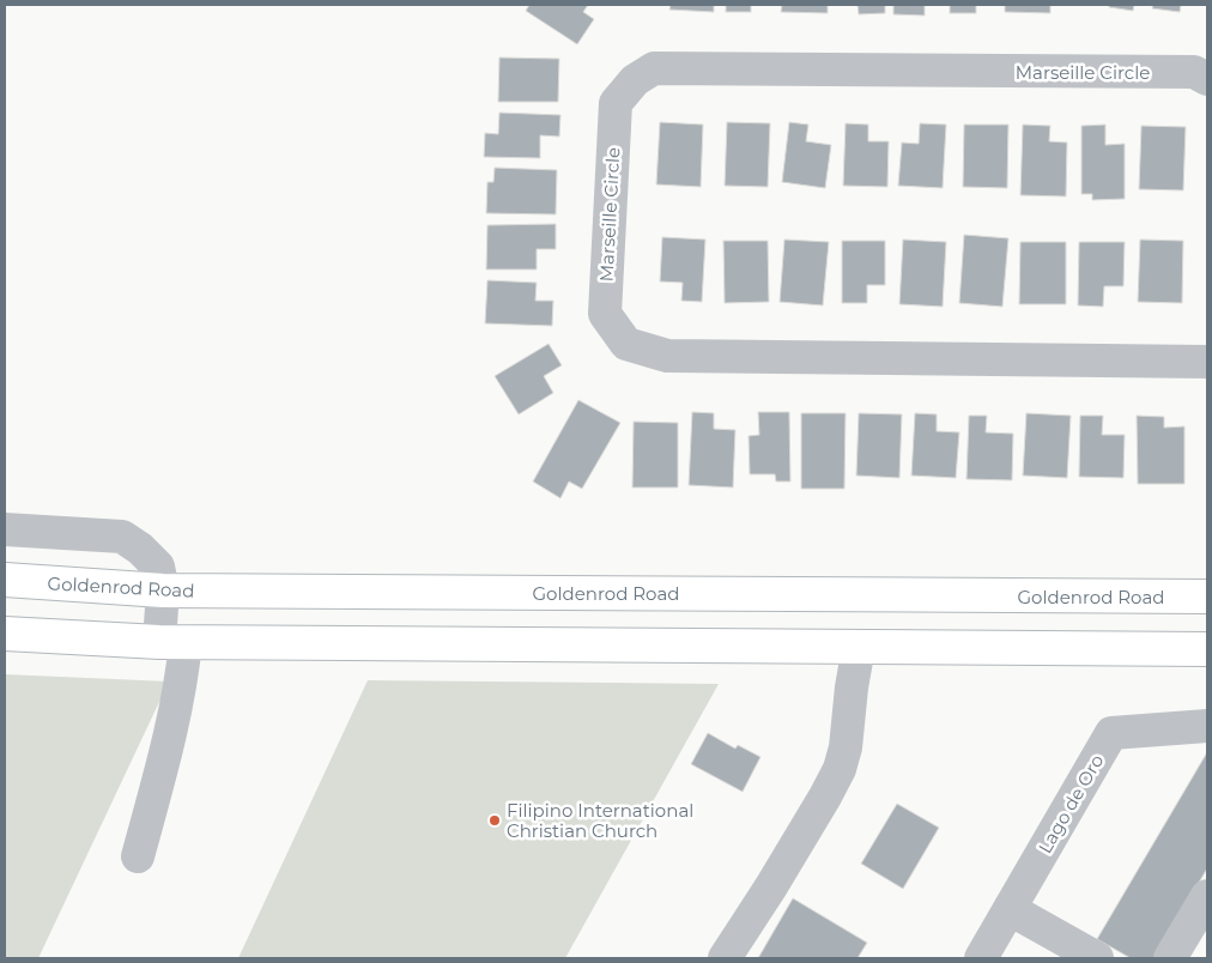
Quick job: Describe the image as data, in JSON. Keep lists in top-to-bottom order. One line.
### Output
{"streets":{"main road":["Goldenrod Road"],"street":["Marseille Circle","Lago de Oro"]},"places":["Filipino International Christian Church"]}
